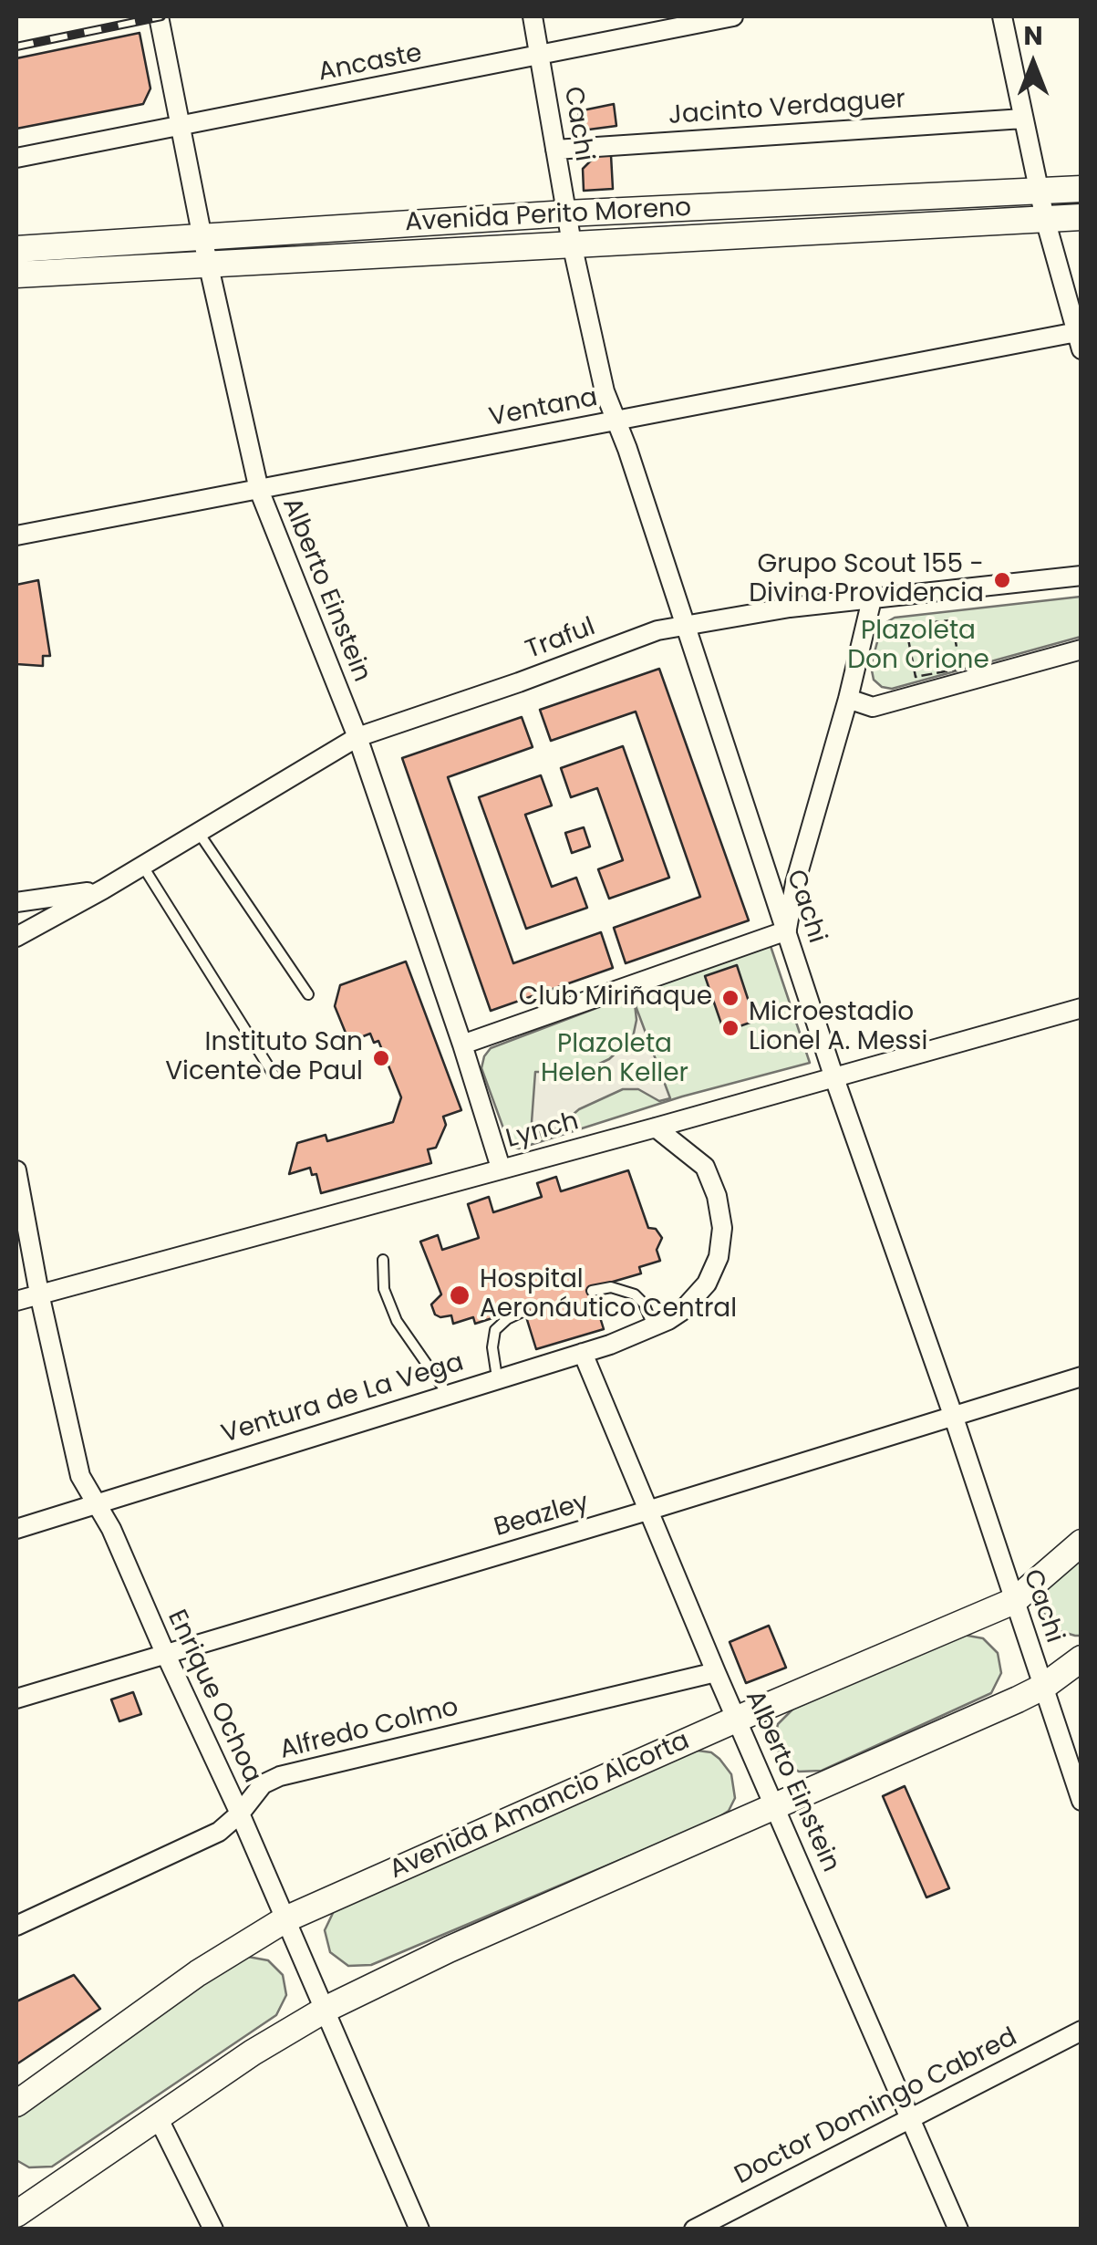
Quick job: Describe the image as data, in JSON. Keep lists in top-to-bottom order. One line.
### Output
{"streets":{"main road":["Avenida Perito Moreno","Avenida Amancio Alcorta"],"street":["Ancaste","Jacinto Verdaguer","Cachi","Ventana","Alberto Einstein","Traful","Lynch","Ventura de La Vega","Beazley","Enrique Ochoa","Alfredo Colmo","Doctor Domingo Cabred"]},"crossings":[["Ancaste","Cachi"],["Ancaste","Alberto Einstein"],["Jacinto Verdaguer","Cachi"],["Cachi","Avenida Perito Moreno"],["Cachi","Ventana"],["Cachi","Traful"],["Cachi","Lynch"],["Cachi","Beazley"],["Cachi","Avenida Amancio Alcorta"],["Avenida Perito Moreno","Alberto Einstein"],["Ventana","Alberto Einstein"],["Alberto Einstein","Traful"],["Alberto Einstein","Lynch"],["Alberto Einstein","Ventura de La Vega"],["Alberto Einstein","Beazley"],["Alberto Einstein","Alfredo Colmo"],["Alberto Einstein","Avenida Amancio Alcorta"],["Alberto Einstein","Doctor Domingo Cabred"],["Lynch","Ventura de La Vega"],["Lynch","Enrique Ochoa"],["Ventura de La Vega","Enrique Ochoa"],["Beazley","Enrique Ochoa"],["Enrique Ochoa","Alfredo Colmo"],["Enrique Ochoa","Avenida Amancio Alcorta"]],"parks":["Plazoleta Don Orione","Plazoleta Helen Keller"],"places":["Grupo Scout 155 - Divina Providencia","Club Miriñaque","Microestadio Lionel A. Messi","Instituto San Vicente de Paul","Hospital Aeronáutico Central"],"north":"top"}
